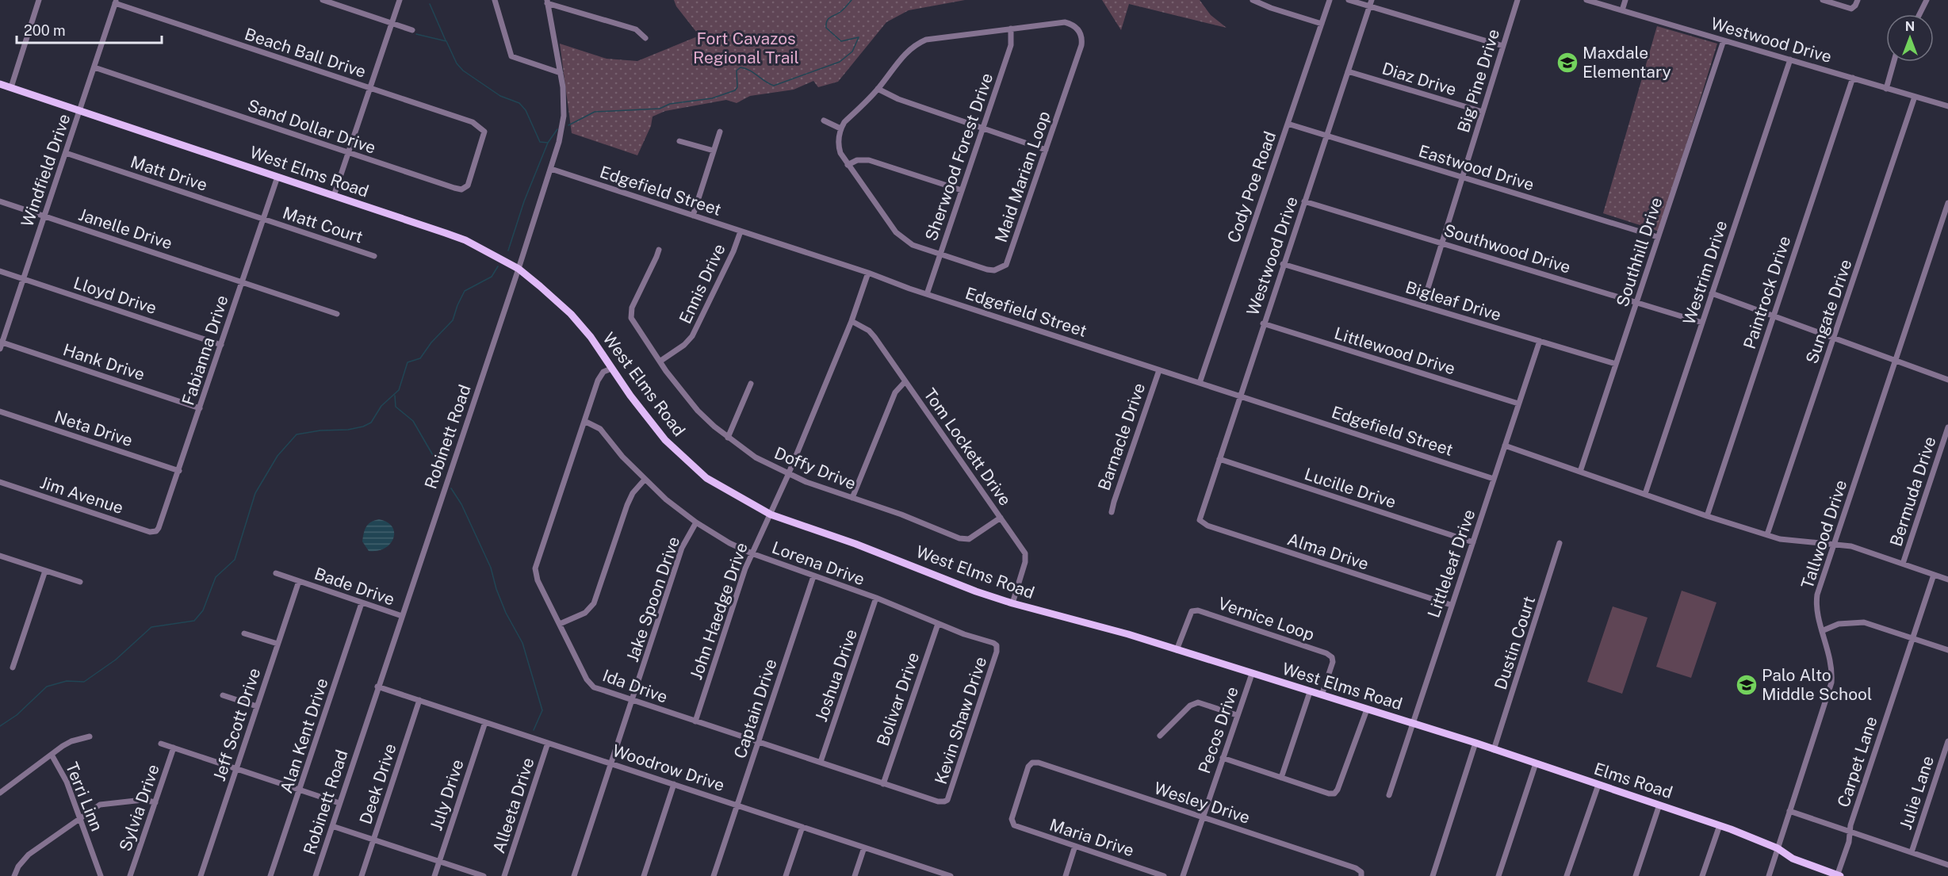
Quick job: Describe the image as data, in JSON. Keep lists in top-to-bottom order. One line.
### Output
{"streets":{"main road":["West Elms Road","Elms Road"],"street":["Westwood Drive","Beach Ball Drive","Diaz Drive","Big Pine Drive","Sand Dollar Drive","Sherwood Forest Drive","Eastwood Drive","Windfield Drive","Matt Drive","Maid Marian Loop","Cody Poe Road","Edgefield Street","Matt Court","Janelle Drive","Southwood Drive","Southhill Drive","Westrim Drive","Ennis Drive","Paintrock Drive","Lloyd Drive","Bigleaf Drive","Sungate Drive","Fabianna Drive","Littlewood Drive","Hank Drive","Neta Drive","Robinett Road","Barnacle Drive","Tom Lockett Drive","Doffy Drive","Lucille Drive","Bermuda Drive","Jim Avenue","Tallwood Drive","Alma Drive","Lorena Drive","Littleleaf Drive","Bade Drive","Jake Spoon Drive","John Haedge Drive","Vernice Loop","Dustin Court","Joshua Drive","Ida Drive","Bolivar Drive","Captain Drive","Kevin Shaw Drive","Jeff Scott Drive","Pecos Drive","Alan Kent Drive","Carpet Lane","Woodrow Drive","Deek Drive","Julie Lane","July Drive","Terri Linn","Wesley Drive","Alleeta Drive","Sylvia Drive","Maria Drive"]},"crossings":[["Westwood Drive","Diaz Drive"],["Westwood Drive","Eastwood Drive"],["Westwood Drive","Edgefield Street"],["Westwood Drive","Southwood Drive"],["Westwood Drive","Southhill Drive"],["Westwood Drive","Westrim Drive"],["Westwood Drive","Paintrock Drive"],["Westwood Drive","Bigleaf Drive"],["Westwood Drive","Sungate Drive"],["Westwood Drive","Littlewood Drive"],["Westwood Drive","Lucille Drive"],["Westwood Drive","Alma Drive"],["Beach Ball Drive","Sand Dollar Drive"],["Beach Ball Drive","Windfield Drive"],["Diaz Drive","Big Pine Drive"],["Big Pine Drive","Eastwood Drive"],["Big Pine Drive","Southwood Drive"],["Big Pine Drive","Bigleaf Drive"],["Sand Dollar Drive","Windfield Drive"],["Sherwood Forest Drive","Maid Marian Loop"],["Sherwood Forest Drive","Edgefield Street"],["Eastwood Drive","Cody Poe Road"],["Eastwood Drive","Southhill Drive"],["Windfield Drive","West Elms Road"],["Windfield Drive","Matt Drive"],["Windfield Drive","Janelle Drive"],["Windfield Drive","Lloyd Drive"],["Windfield Drive","Hank Drive"],["West Elms Road","Fabianna Drive"],["West Elms Road","Robinett Road"],["West Elms Road","Tom Lockett Drive"],["West Elms Road","Littleleaf Drive"],["West Elms Road","John Haedge Drive"],["West Elms Road","Vernice Loop"],["West Elms Road","Ida Drive"],["West Elms Road","Pecos Drive"],["West Elms Road","Elms Road"],["Matt Drive","Matt Court"],["Matt Drive","Fabianna Drive"],["Cody Poe Road","Edgefield Street"],["Edgefield Street","Ennis Drive"],["Edgefield Street","Robinett Road"],["Edgefield Street","Barnacle Drive"],["Edgefield Street","Littleleaf Drive"],["Edgefield Street","John Haedge Drive"],["Matt Court","Fabianna Drive"],["Janelle Drive","Fabianna Drive"],["Southwood Drive","Southhill Drive"],["Southwood Drive","Westrim Drive"],["Southhill Drive","Bigleaf Drive"],["Ennis Drive","Doffy Drive"],["Lloyd Drive","Fabianna Drive"],["Bigleaf Drive","Littleleaf Drive"],["Fabianna Drive","Hank Drive"],["Fabianna Drive","Neta Drive"],["Fabianna Drive","Jim Avenue"],["Littlewood Drive","Littleleaf Drive"],["Robinett Road","Bade Drive"],["Robinett Road","Woodrow Drive"],["Tom Lockett Drive","Doffy Drive"],["Tom Lockett Drive","John Haedge Drive"],["Doffy Drive","John Haedge Drive"],["Lucille Drive","Littleleaf Drive"],["Tallwood Drive","Elms Road"],["Alma Drive","Littleleaf Drive"],["Lorena Drive","Jake Spoon Drive"],["Lorena Drive","John Haedge Drive"],["Lorena Drive","Joshua Drive"],["Lorena Drive","Ida Drive"],["Lorena Drive","Bolivar Drive"],["Lorena Drive","Captain Drive"],["Lorena Drive","Kevin Shaw Drive"],["Littleleaf Drive","Elms Road"],["Bade Drive","Jeff Scott Drive"],["Bade Drive","Alan Kent Drive"],["Jake Spoon Drive","Ida Drive"],["Jake Spoon Drive","Woodrow Drive"],["John Haedge Drive","Ida Drive"],["Dustin Court","Elms Road"],["Joshua Drive","Ida Drive"],["Ida Drive","Bolivar Drive"],["Ida Drive","Captain Drive"],["Ida Drive","Kevin Shaw Drive"],["Captain Drive","Woodrow Drive"],["Pecos Drive","Wesley Drive"],["Carpet Lane","Elms Road"],["Woodrow Drive","Deek Drive"],["Woodrow Drive","July Drive"],["Woodrow Drive","Alleeta Drive"],["Wesley Drive","Maria Drive"]],"parks":["Fort Cavazos Regional Trail"],"places":{"school or university":["Maxdale Elementary","Palo Alto Middle School"]},"scale_bar":"200 m","north":"top"}
